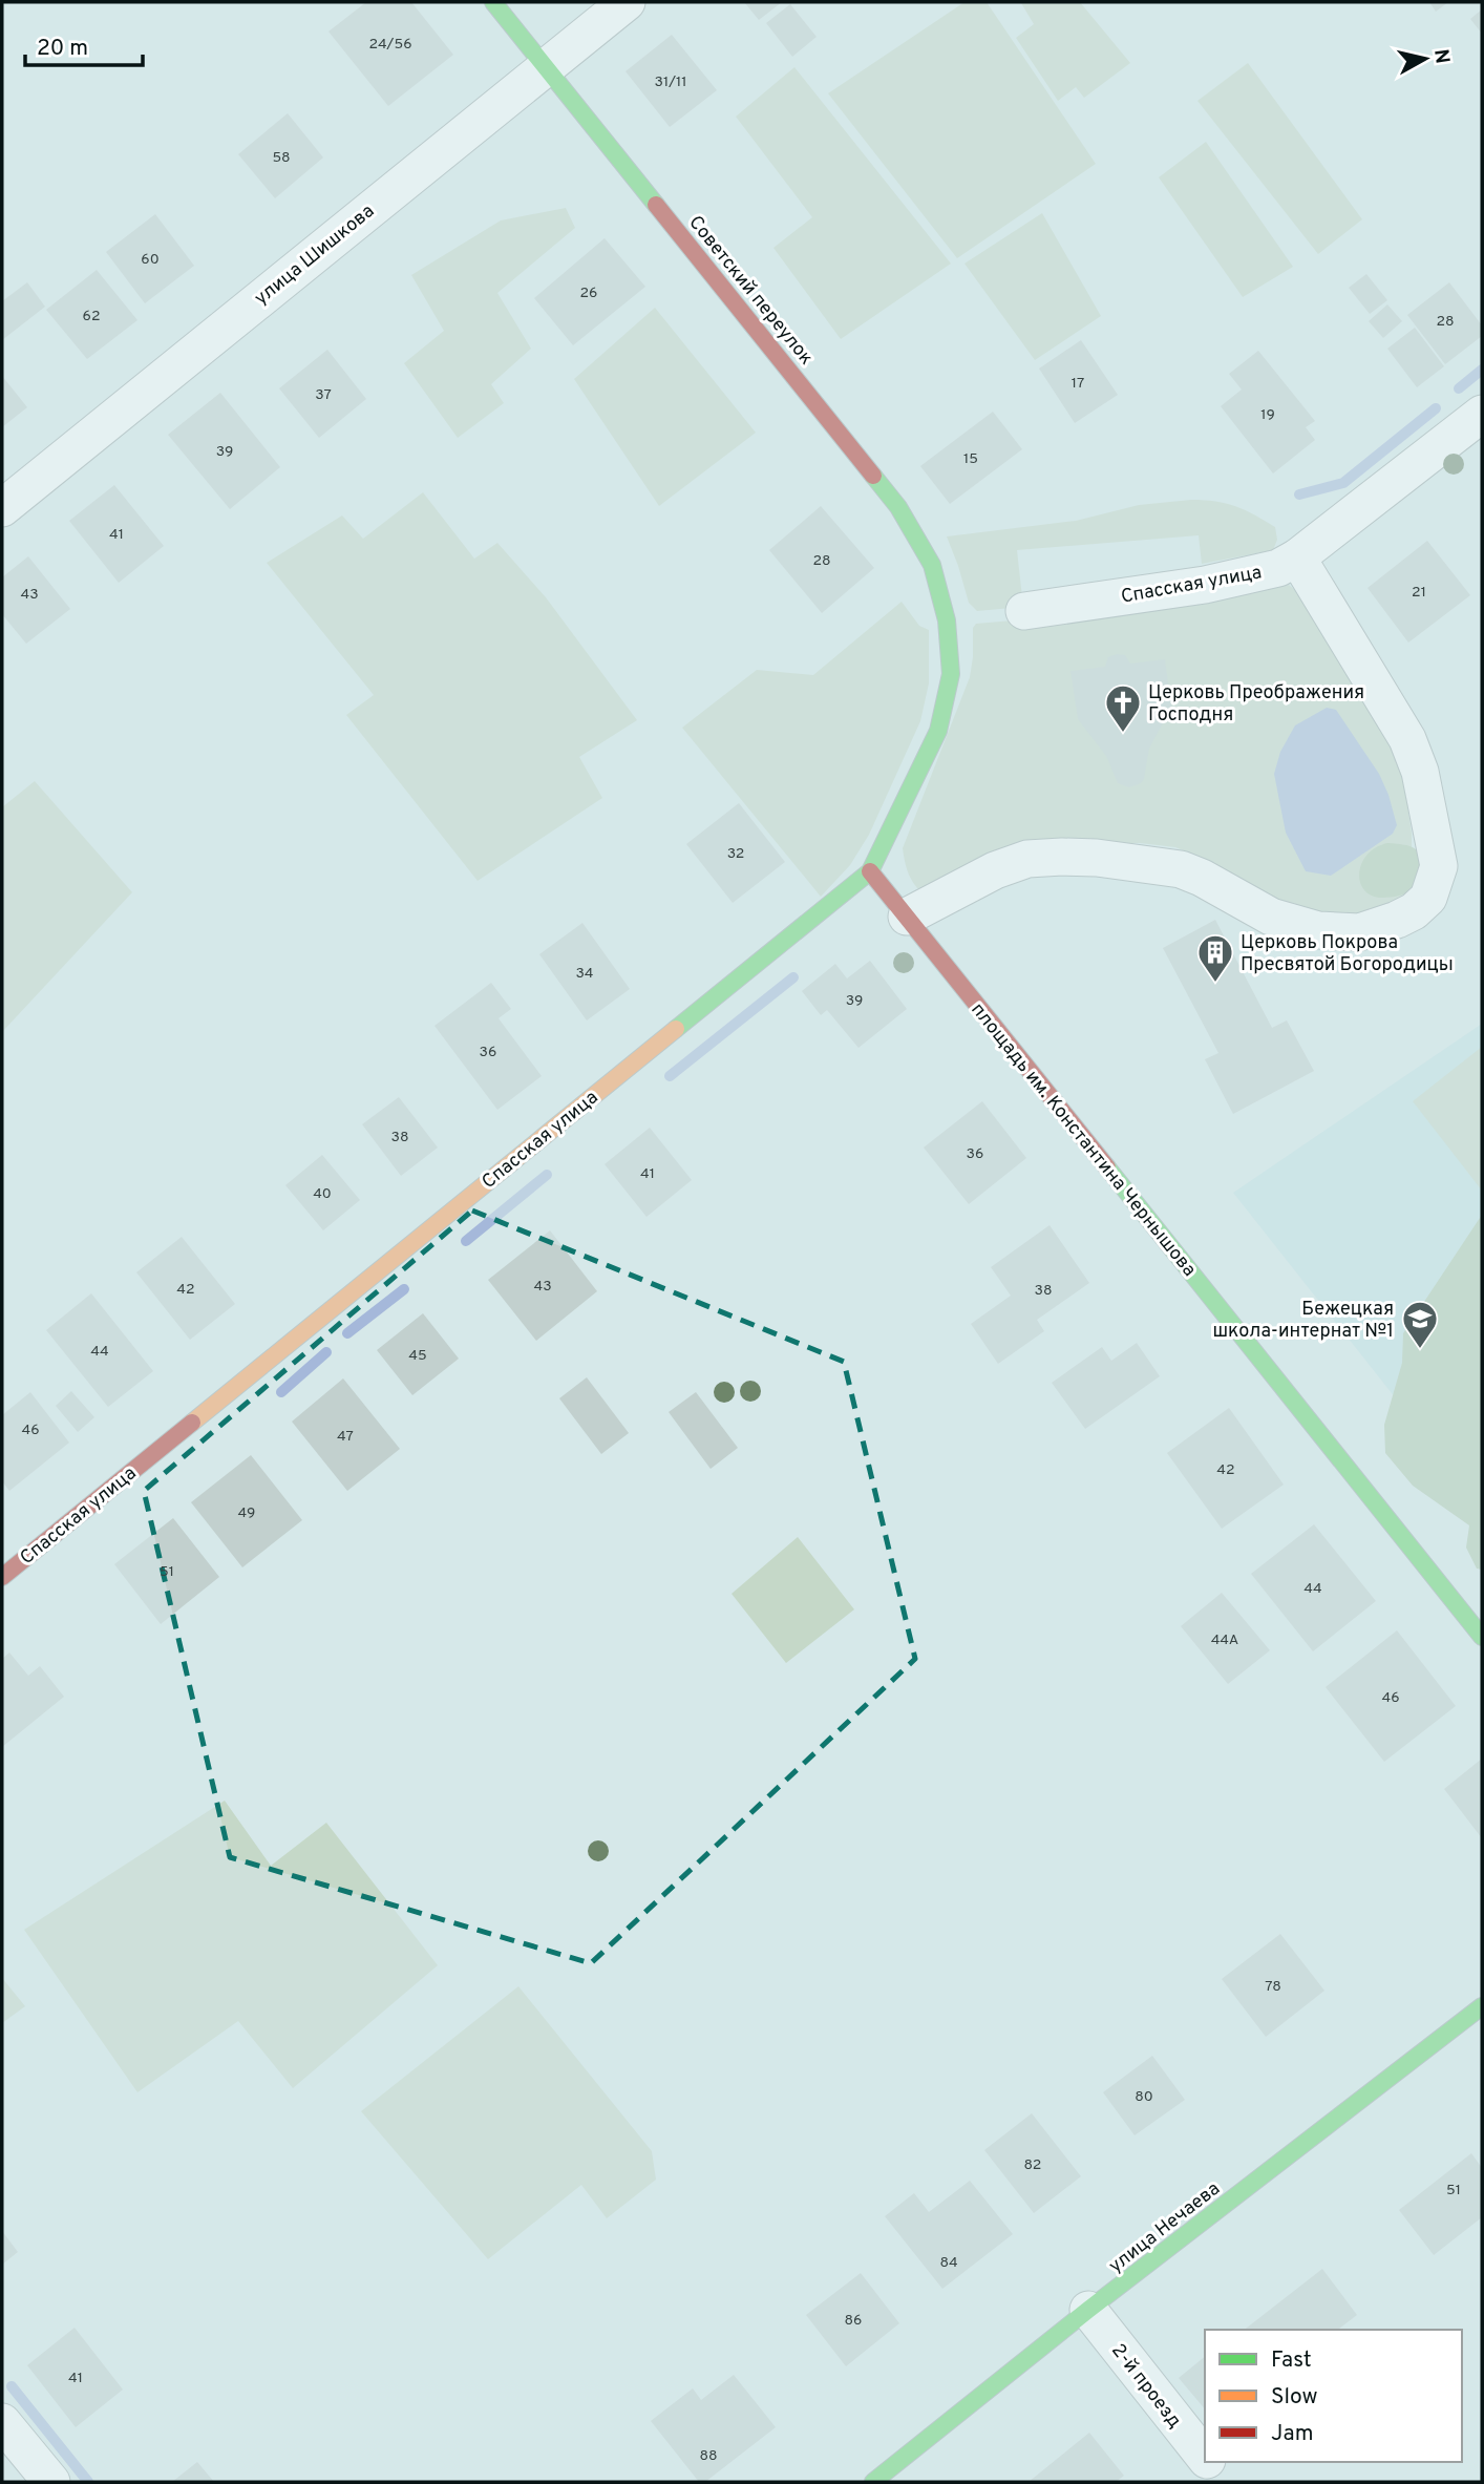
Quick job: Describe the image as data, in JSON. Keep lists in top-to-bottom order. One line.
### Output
{"streets":{"street":["улица Шишкова","Советский переулок","Спасская улица","площадь им. Константина Чернышова","улица Нечаева","2-й проезд"]},"crossings":[["улица Шишкова","Советский переулок"],["Советский переулок","Спасская улица"],["Спасская улица","площадь им. Константина Чернышова"],["улица Нечаева","2-й проезд"]],"places":{"church":["Церковь Преображения Господня"],"building":["Церковь Покрова Пресвятой Богородицы"],"school or university":["Бежецкая школа-интернат №1"]},"house_numbers":["24/56","31/11","58","60","26","62","28","17","37","19","39","15","41","28","21","43","32","34","39","36","38","36","41","40","43","42","38","44","45","46","47","42","49","51","44","44А","46","78","80","82","51","84","86","41","88"],"legend":["Fast","Slow","Jam"],"scale_bar":"20 m","north":"right"}
